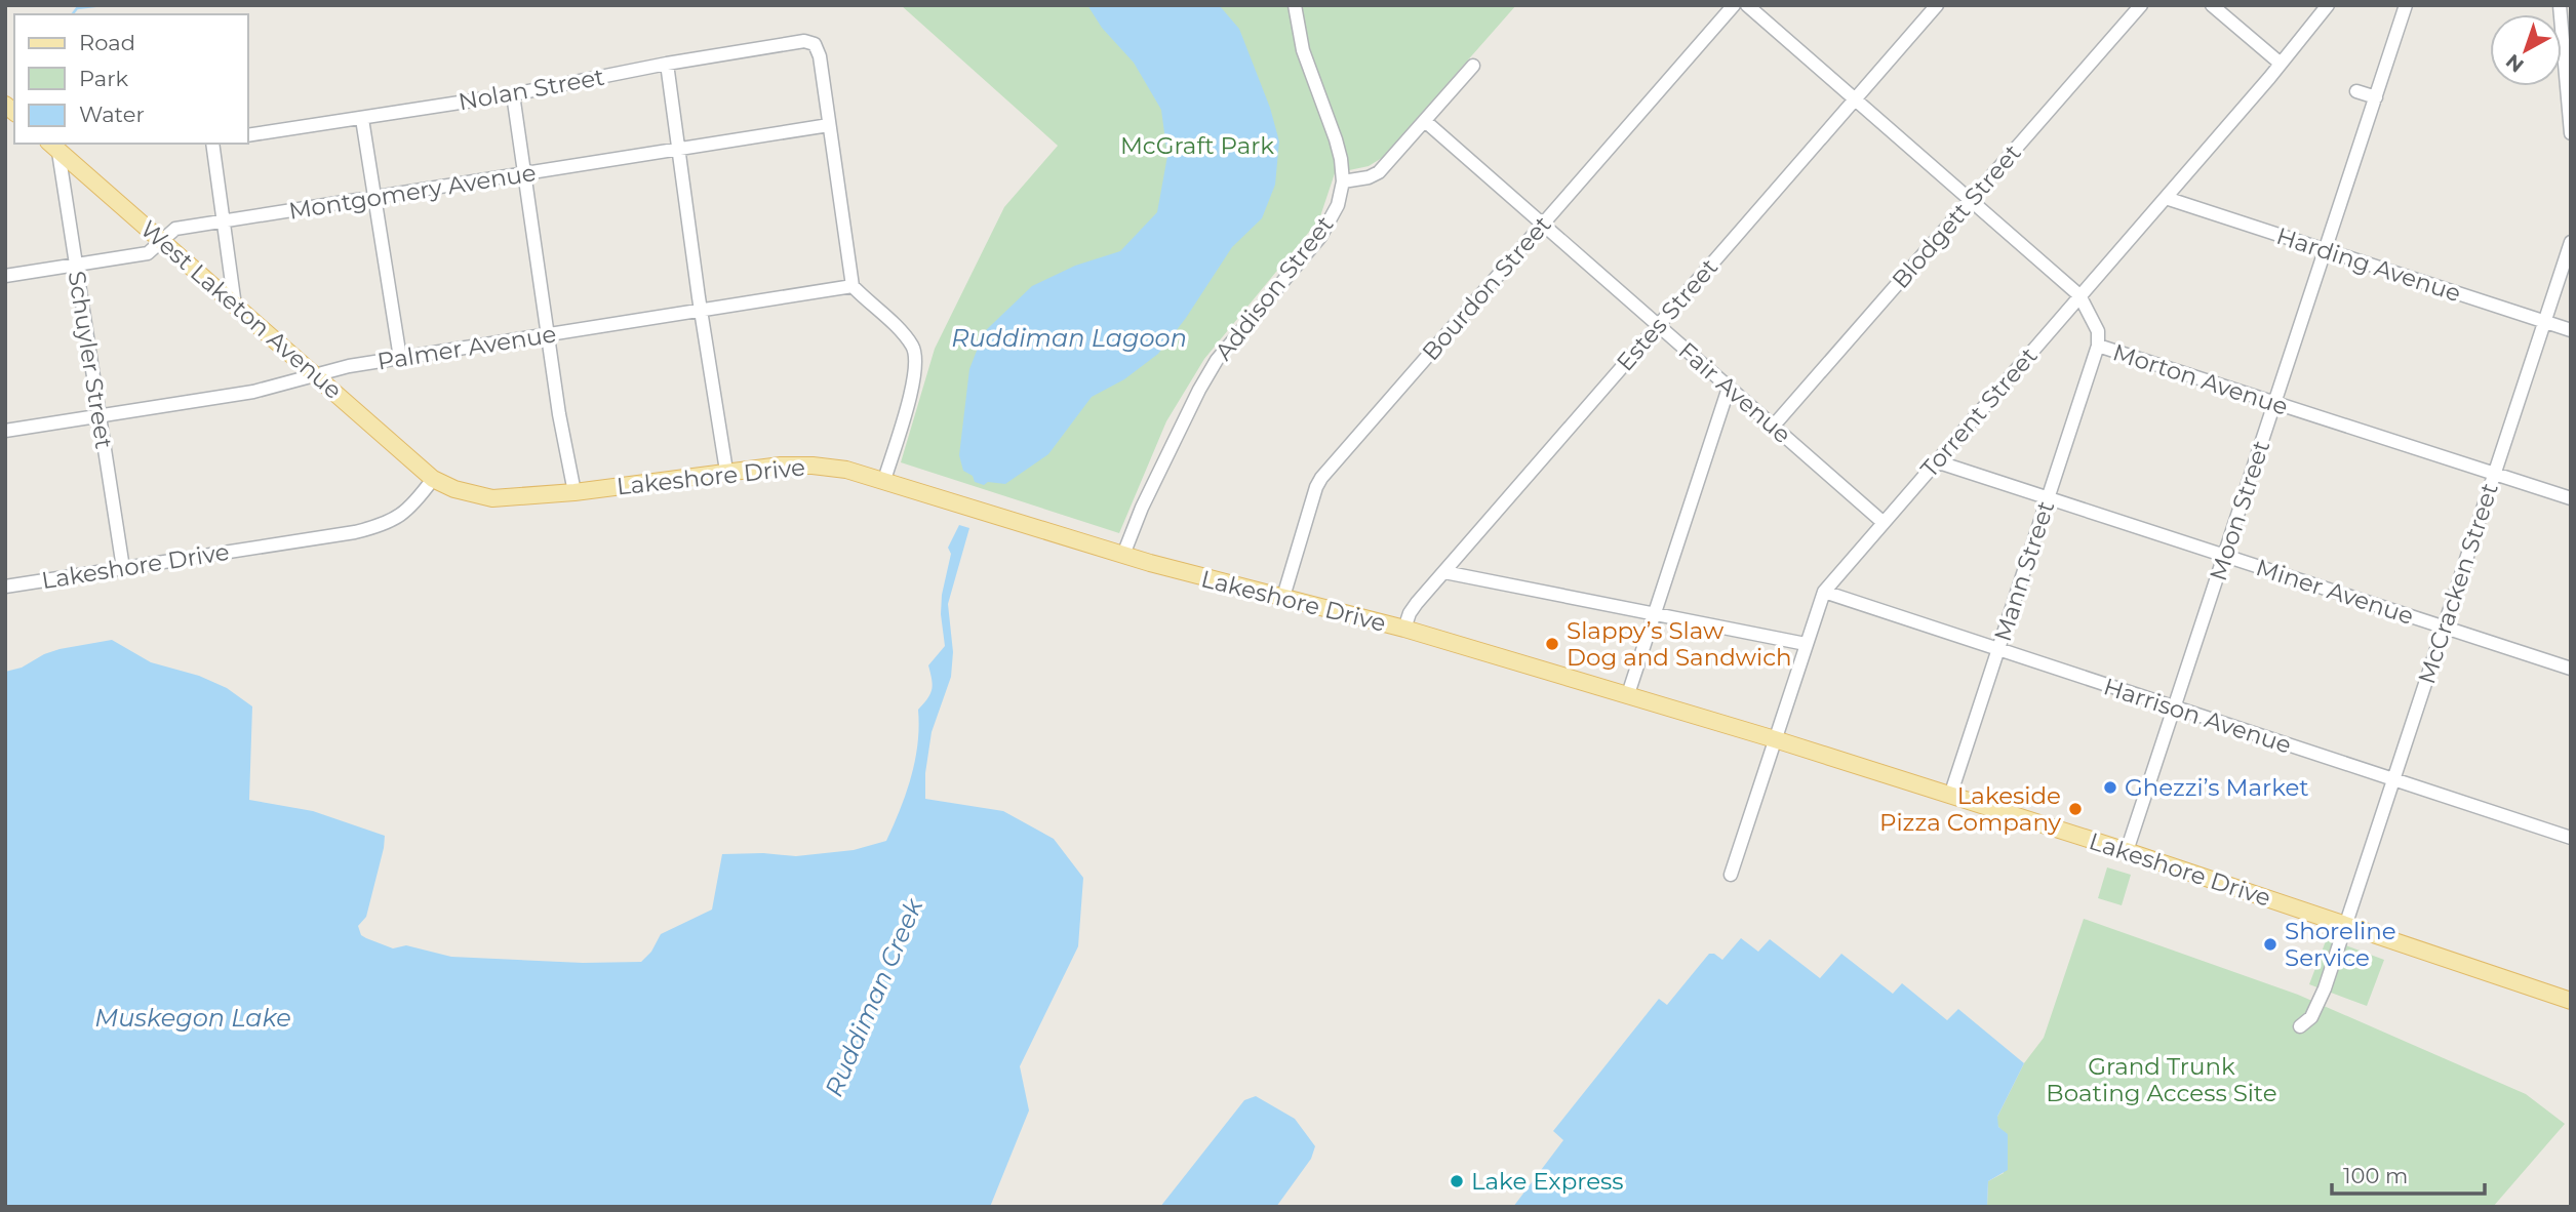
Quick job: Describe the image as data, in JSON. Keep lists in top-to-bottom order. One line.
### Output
{"streets":{"main road":["West Laketon Avenue","Lakeshore Drive"],"street":["Nolan Street","Montgomery Avenue","Blodgett Street","Harding Avenue","Addison Street","Bourdon Street","Estes Street","Palmer Avenue","Schuyler Street","Morton Avenue","Fair Avenue","Torrent Street","Moon Street","Mann Street","McCracken Street","Miner Avenue","Harrison Avenue"]},"crossings":[["Nolan Street","Montgomery Avenue"],["Montgomery Avenue","West Laketon Avenue"],["Montgomery Avenue","Schuyler Street"],["Blodgett Street","Morton Avenue"],["Blodgett Street","Fair Avenue"],["Harding Avenue","Torrent Street"],["Harding Avenue","Moon Street"],["Harding Avenue","McCracken Street"],["Addison Street","Lakeshore Drive"],["Bourdon Street","Fair Avenue"],["Bourdon Street","Lakeshore Drive"],["West Laketon Avenue","Palmer Avenue"],["West Laketon Avenue","Schuyler Street"],["West Laketon Avenue","Lakeshore Drive"],["Estes Street","Morton Avenue"],["Estes Street","Fair Avenue"],["Estes Street","Lakeshore Drive"],["Palmer Avenue","Schuyler Street"],["Schuyler Street","Lakeshore Drive"],["Morton Avenue","Torrent Street"],["Morton Avenue","Moon Street"],["Morton Avenue","Mann Street"],["Morton Avenue","McCracken Street"],["Fair Avenue","Torrent Street"],["Torrent Street","Lakeshore Drive"],["Torrent Street","Miner Avenue"],["Torrent Street","Harrison Avenue"],["Lakeshore Drive","Moon Street"],["Lakeshore Drive","Mann Street"],["Lakeshore Drive","McCracken Street"],["Moon Street","Miner Avenue"],["Moon Street","Harrison Avenue"],["Mann Street","Miner Avenue"],["Mann Street","Harrison Avenue"],["McCracken Street","Miner Avenue"],["McCracken Street","Harrison Avenue"]],"water":["Ruddiman Lagoon","Ruddiman Creek","Muskegon Lake"],"parks":["McGraft Park","Grand Trunk Boating Access Site"],"places":["Slappy’s Slaw Dog and Sandwich","Ghezzi’s Market","Lakeside Pizza Company","Shoreline Service","Lake Express"],"legend":["Road","Park","Water"],"scale_bar":"100 m","north":"bottom left"}
